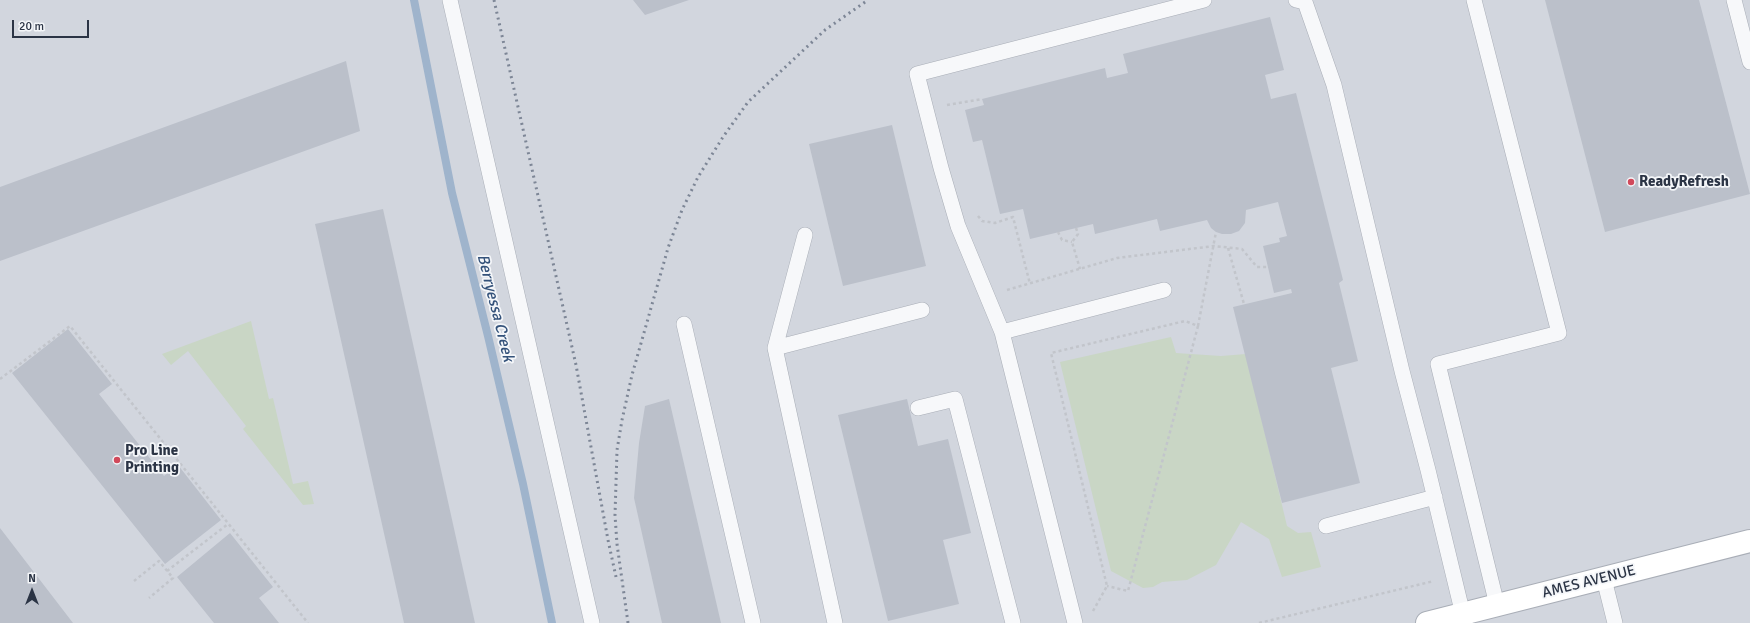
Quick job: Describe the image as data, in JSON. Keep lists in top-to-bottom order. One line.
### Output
{"streets":{"street":["AMES AVENUE"]},"water":["Berryessa Creek"],"places":["ReadyRefresh","Pro Line Printing"],"scale_bar":"20 m","north":"top"}
